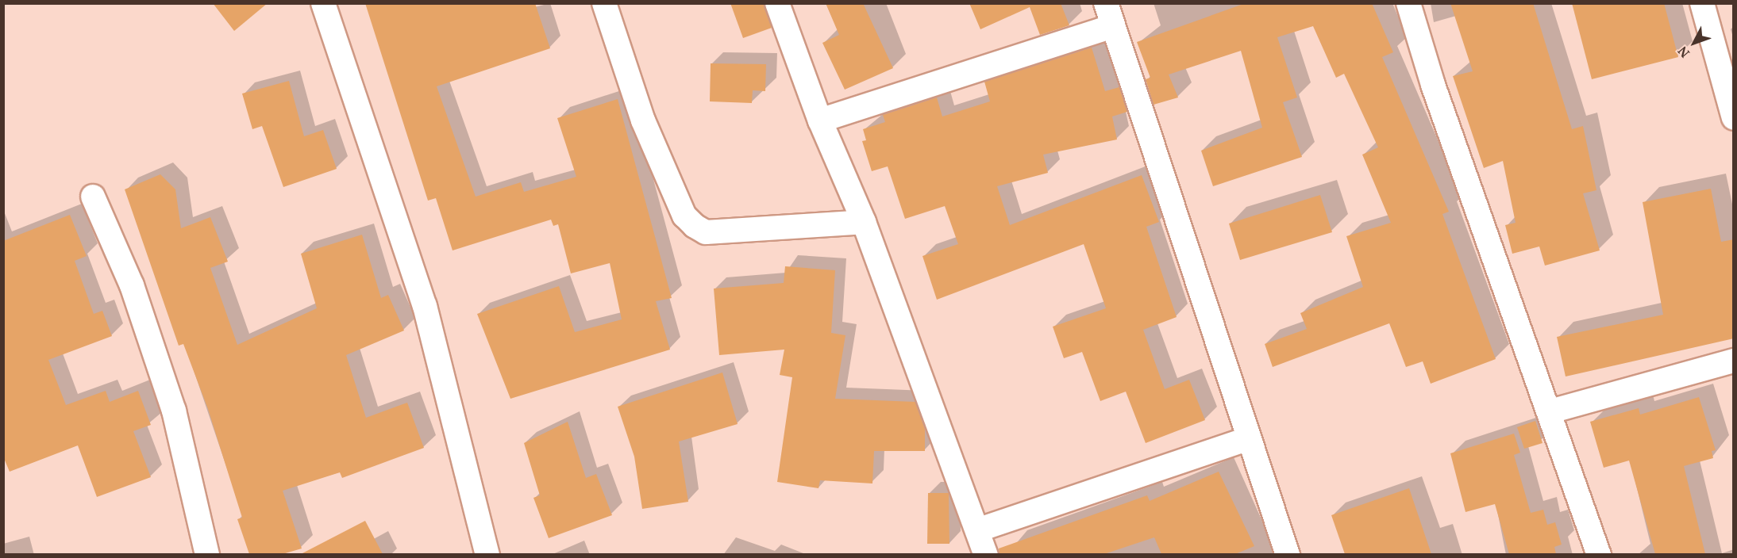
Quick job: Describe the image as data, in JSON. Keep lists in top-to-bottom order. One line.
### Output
{"north":"bottom left"}
